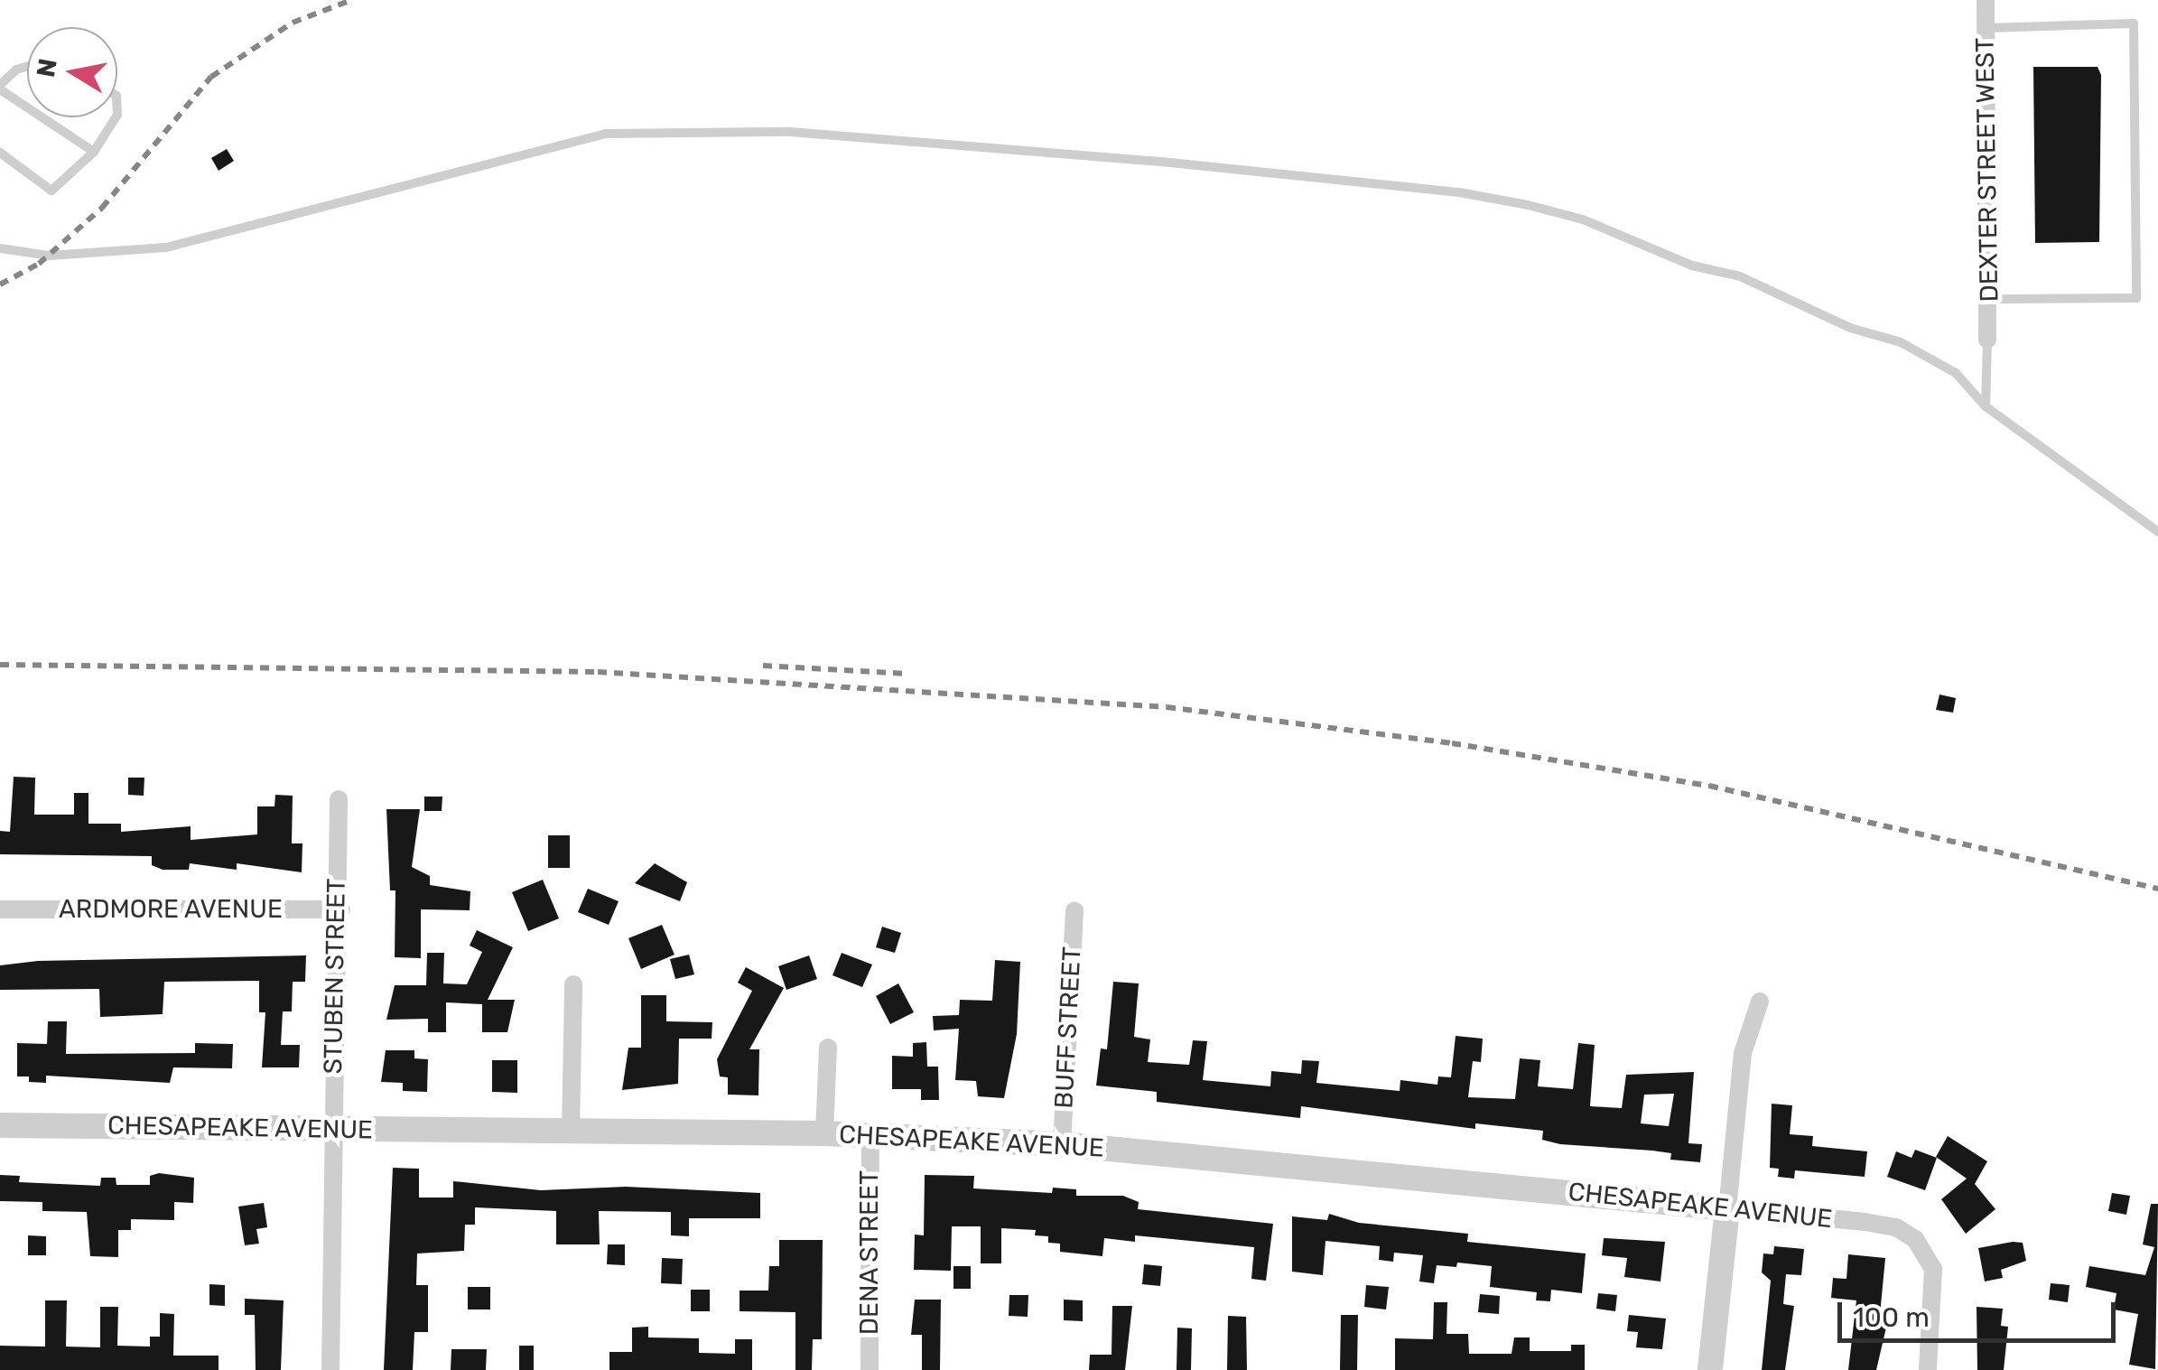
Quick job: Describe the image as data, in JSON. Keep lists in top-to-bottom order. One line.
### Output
{"streets":{"street":["DEXTER STREET WEST","ARDMORE AVENUE","STUBEN STREET","BUFF STREET","CHESAPEAKE AVENUE","DENA STREET"]},"crossings":[["ARDMORE AVENUE","STUBEN STREET"],["STUBEN STREET","CHESAPEAKE AVENUE"],["BUFF STREET","CHESAPEAKE AVENUE"],["CHESAPEAKE AVENUE","DENA STREET"]],"scale_bar":"100 m","north":"left"}
